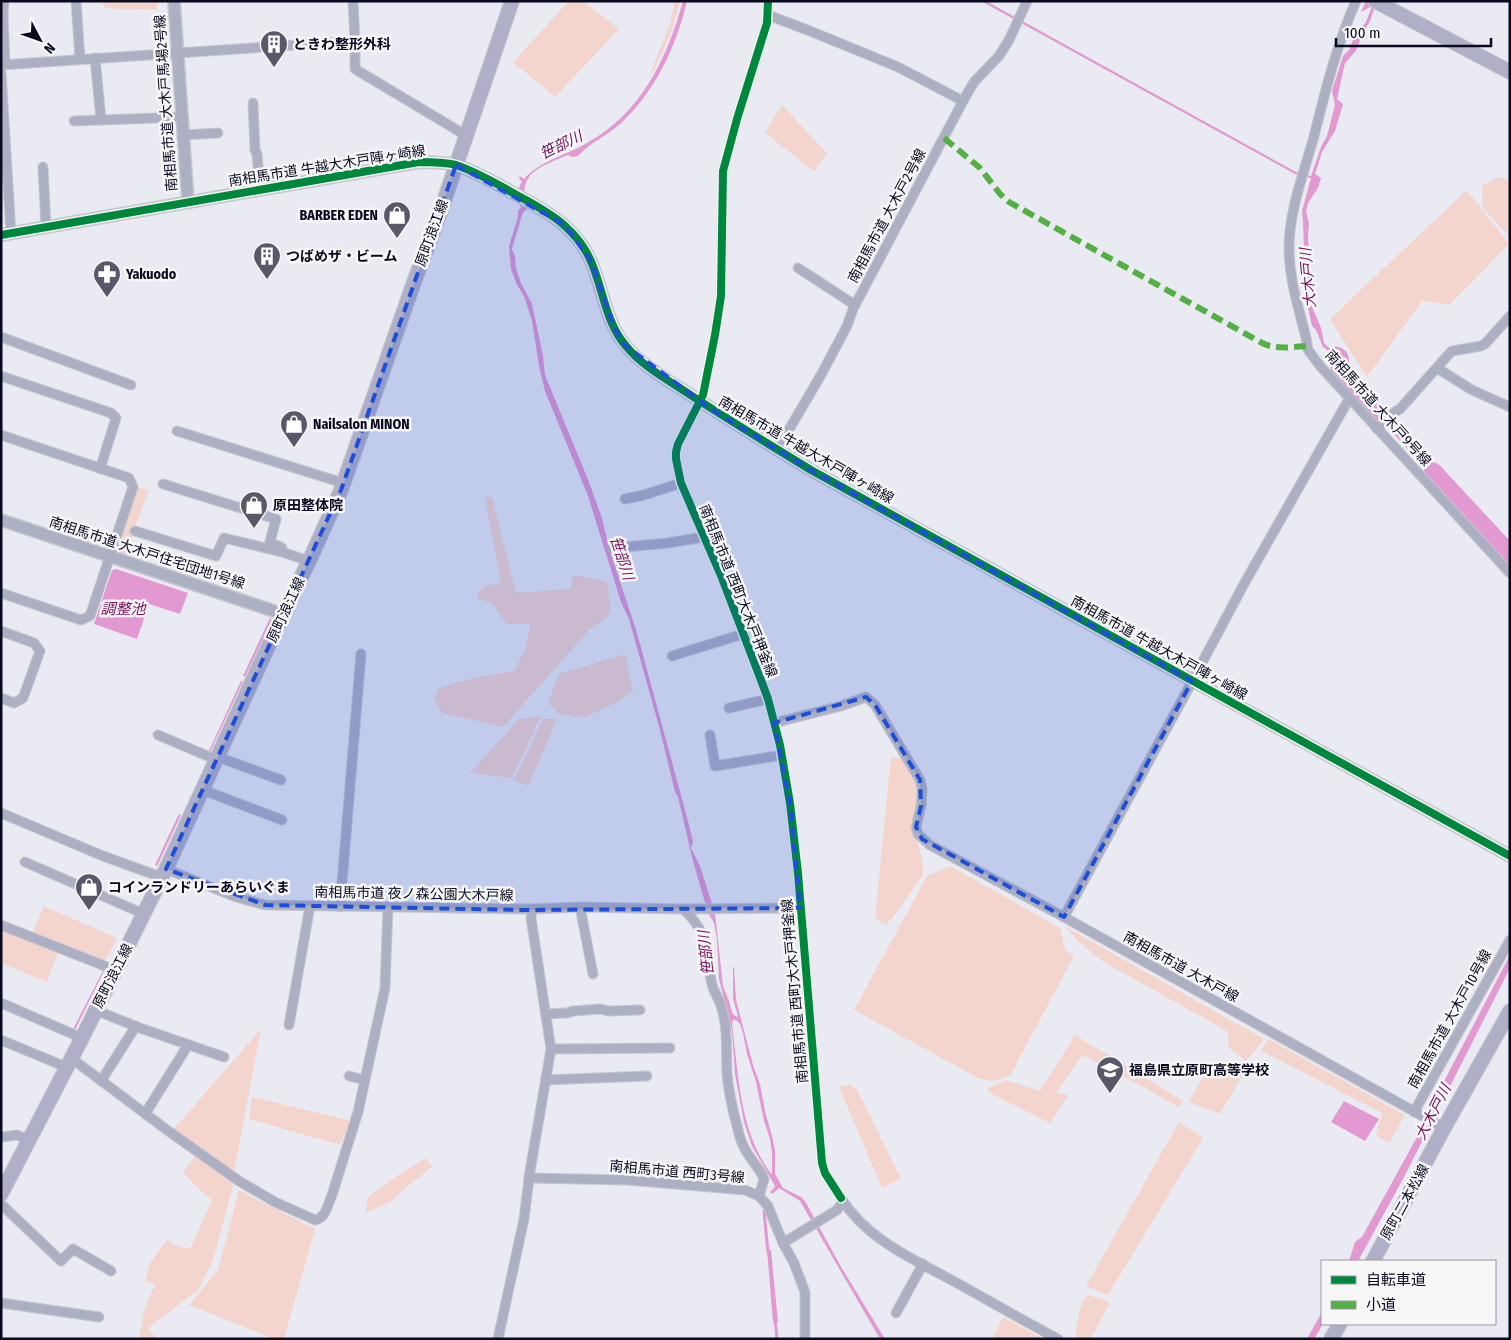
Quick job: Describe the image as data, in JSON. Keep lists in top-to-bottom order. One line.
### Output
{"streets":{"main road":["原町浪江線","原町二本松線"],"street":["南相馬市道 大木戸馬場2号線","南相馬市道 牛越大木戸陣ヶ崎線","南相馬市道 大木戸2号線","南相馬市道 大木戸9号線","南相馬市道 大木戸住宅団地1号線","南相馬市道 西町大木戸押釜線","南相馬市道 夜ノ森公園大木戸線","南相馬市道 大木戸線","南相馬市道 大木戸10号線","南相馬市道 西町3号線"]},"crossings":[["南相馬市道 大木戸馬場2号線","南相馬市道 牛越大木戸陣ヶ崎線"],["南相馬市道 牛越大木戸陣ヶ崎線","南相馬市道 大木戸2号線"],["南相馬市道 牛越大木戸陣ヶ崎線","原町浪江線"],["南相馬市道 牛越大木戸陣ヶ崎線","南相馬市道 西町大木戸押釜線"],["原町浪江線","南相馬市道 大木戸住宅団地1号線"],["原町浪江線","南相馬市道 夜ノ森公園大木戸線"],["南相馬市道 西町大木戸押釜線","南相馬市道 大木戸線"],["南相馬市道 夜ノ森公園大木戸線","南相馬市道 西町3号線"],["南相馬市道 大木戸線","南相馬市道 大木戸10号線"],["南相馬市道 大木戸線","原町二本松線"]],"water":["笹部川","大木戸川","調整池"],"places":{"building":["ときわ整形外科","つばめザ・ビーム"],"shop":["BARBER EDEN","Nailsalon MINON","原田整体院","コインランドリーあらいぐま"],"pharmacy":["Yakuodo"],"school or university":["福島県立原町高等学校"]},"legend":["自転車道","小道"],"scale_bar":"100 m","north":"bottom right"}
